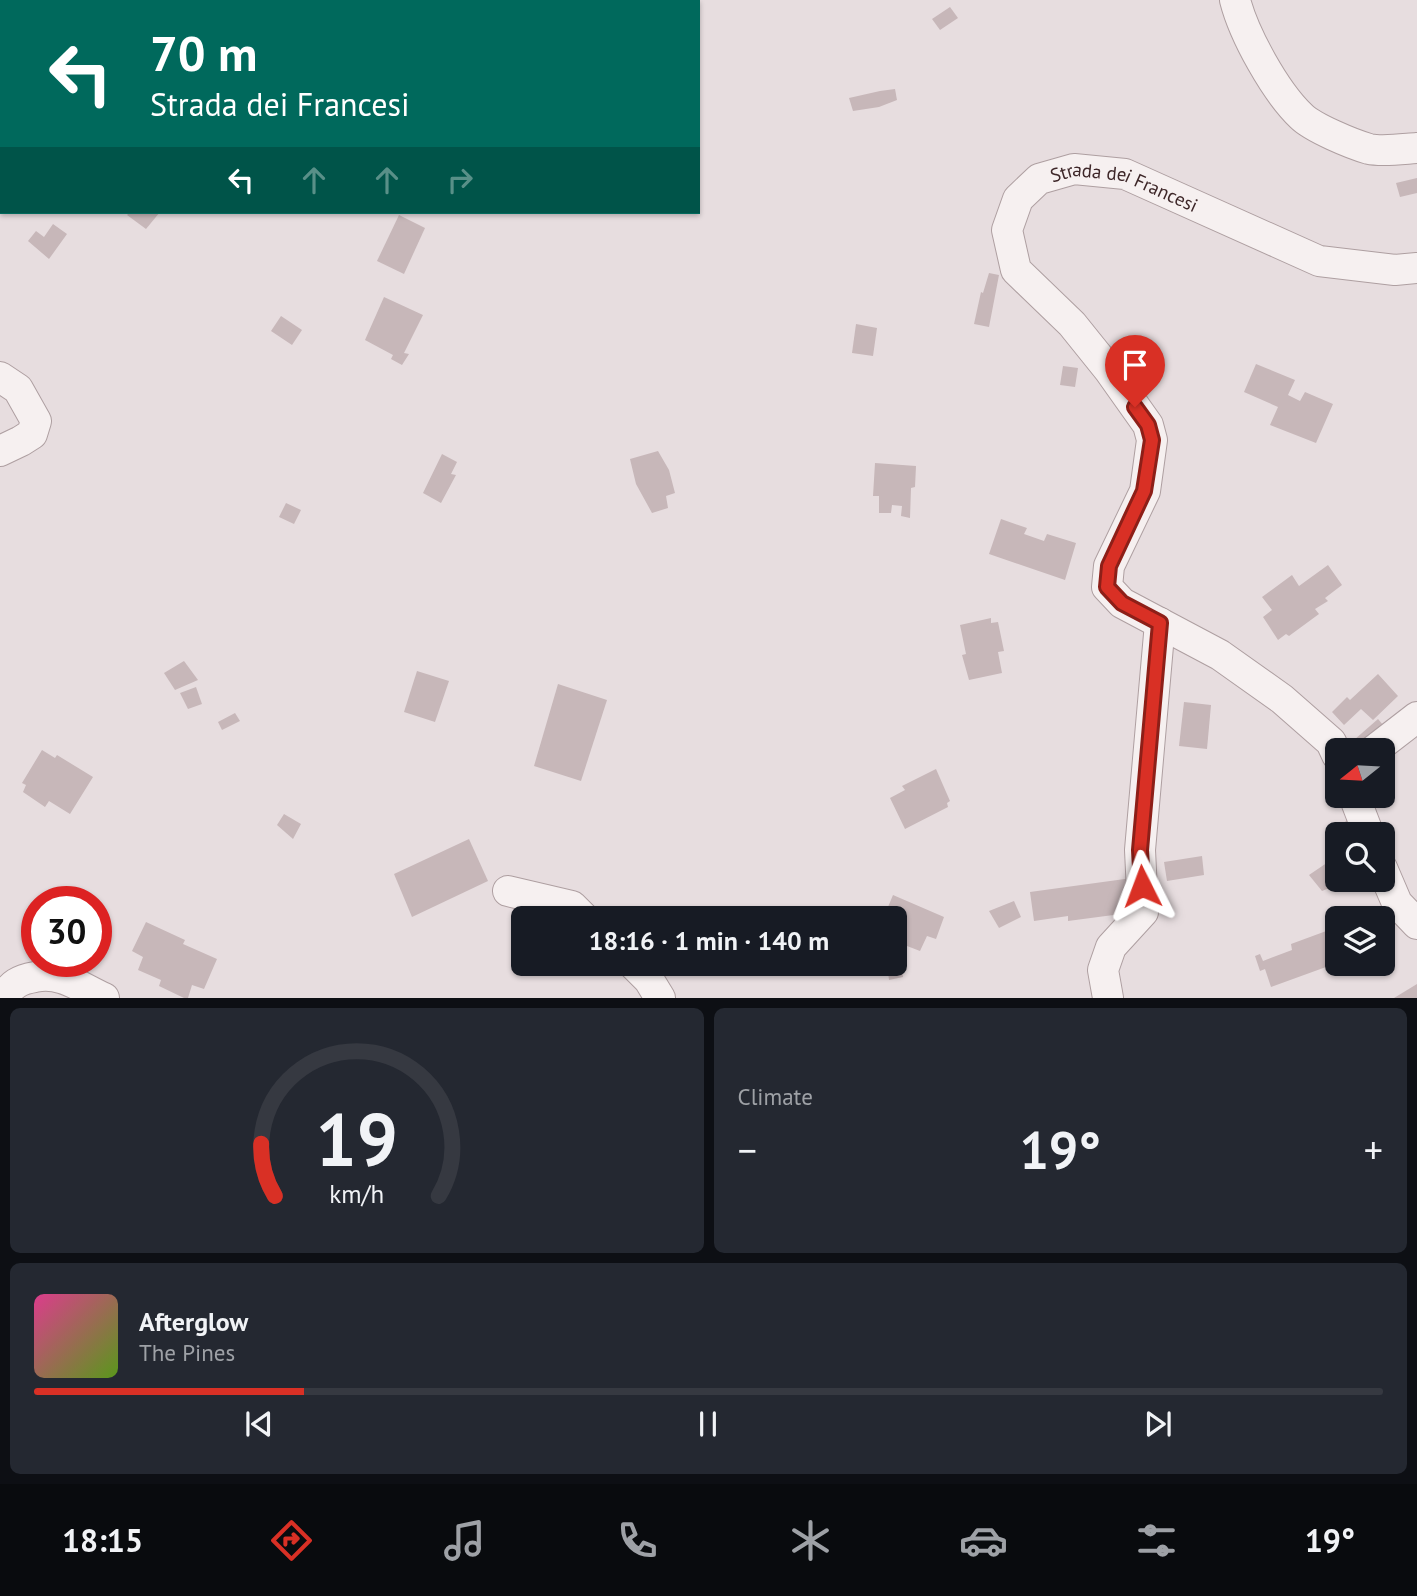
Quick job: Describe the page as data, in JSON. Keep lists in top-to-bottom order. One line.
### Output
{"streets":{"street":["Strada dei Francesi"]},"north":"left","page":{"turn":["70 m","Strada dei Francesi"],"limit":"30","trip":"18:16 · 1 min · 140 m","tile":"Climate","heat":["−","19°","+"],"song":["Afterglow","The Pines"],"tabs":["18:15","19°"],"gauge":["19","km/h"]}}
